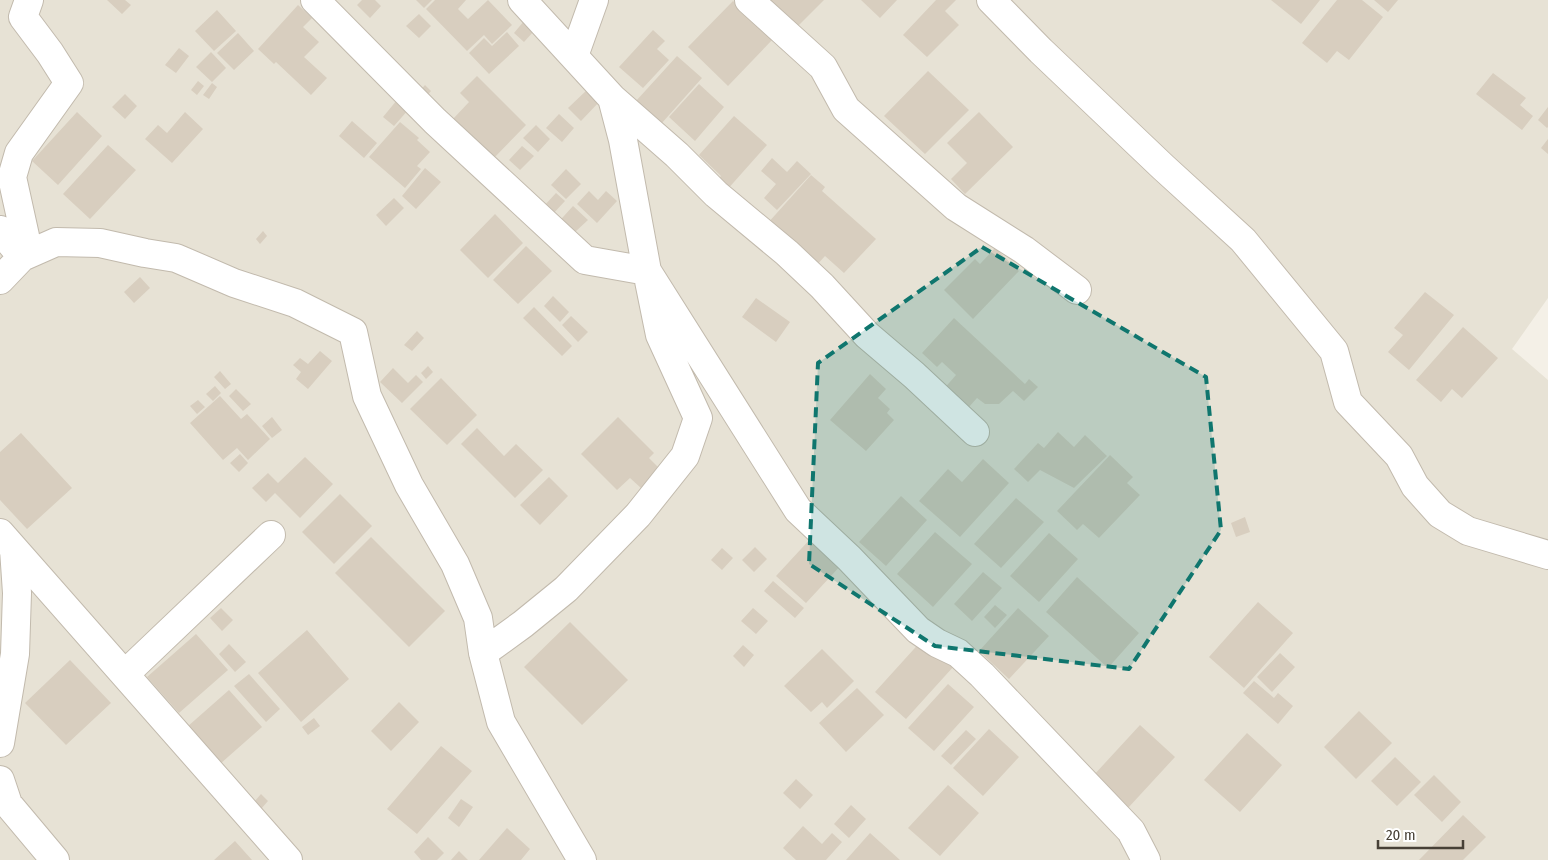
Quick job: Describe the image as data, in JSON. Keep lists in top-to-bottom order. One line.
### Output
{"scale_bar":"20 m"}
